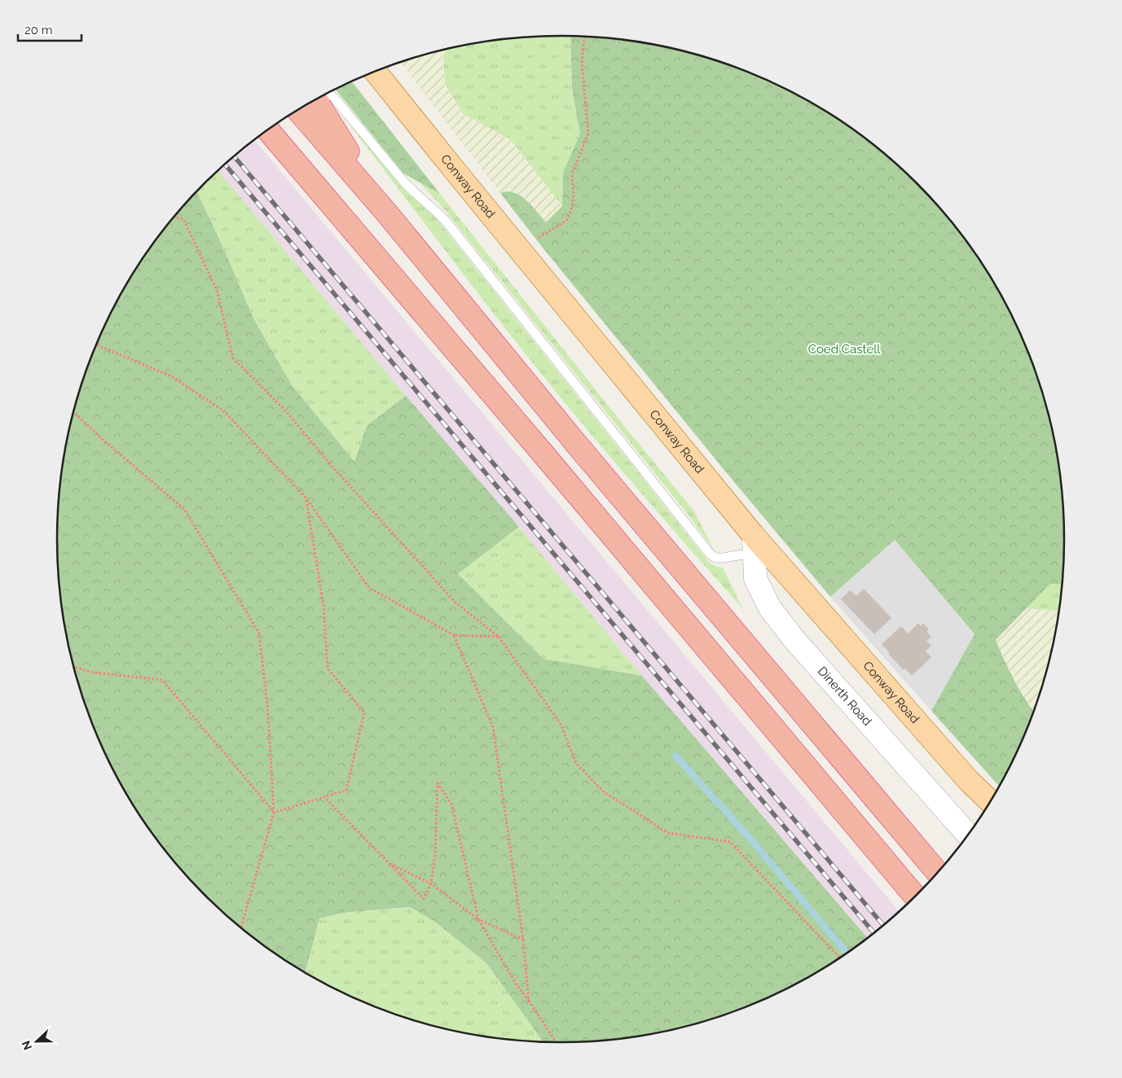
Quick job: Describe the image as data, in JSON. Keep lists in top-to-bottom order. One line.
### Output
{"streets":{"main road":["Conway Road"],"street":["Dinerth Road"]},"crossings":[["Conway Road","Dinerth Road"]],"parks":["Coed Castell"],"scale_bar":"20 m","north":"left"}
